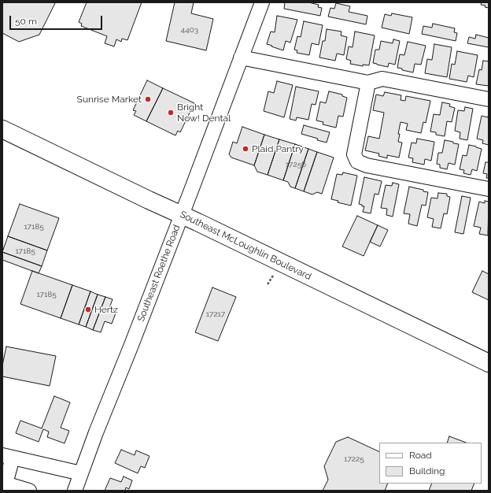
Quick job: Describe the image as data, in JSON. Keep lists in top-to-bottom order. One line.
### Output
{"streets":{"main road":["Southeast McLoughlin Boulevard"],"street":["Southeast Roethe Road"]},"crossings":[["Southeast McLoughlin Boulevard","Southeast Roethe Road"]],"places":["Sunrise Market","Bright Now! Dental","Plaid Pantry","Hertz"],"house_numbers":["4403","17256","17185","17185","17185","17217","17225"],"legend":["Road","Building"],"scale_bar":"50 m"}
